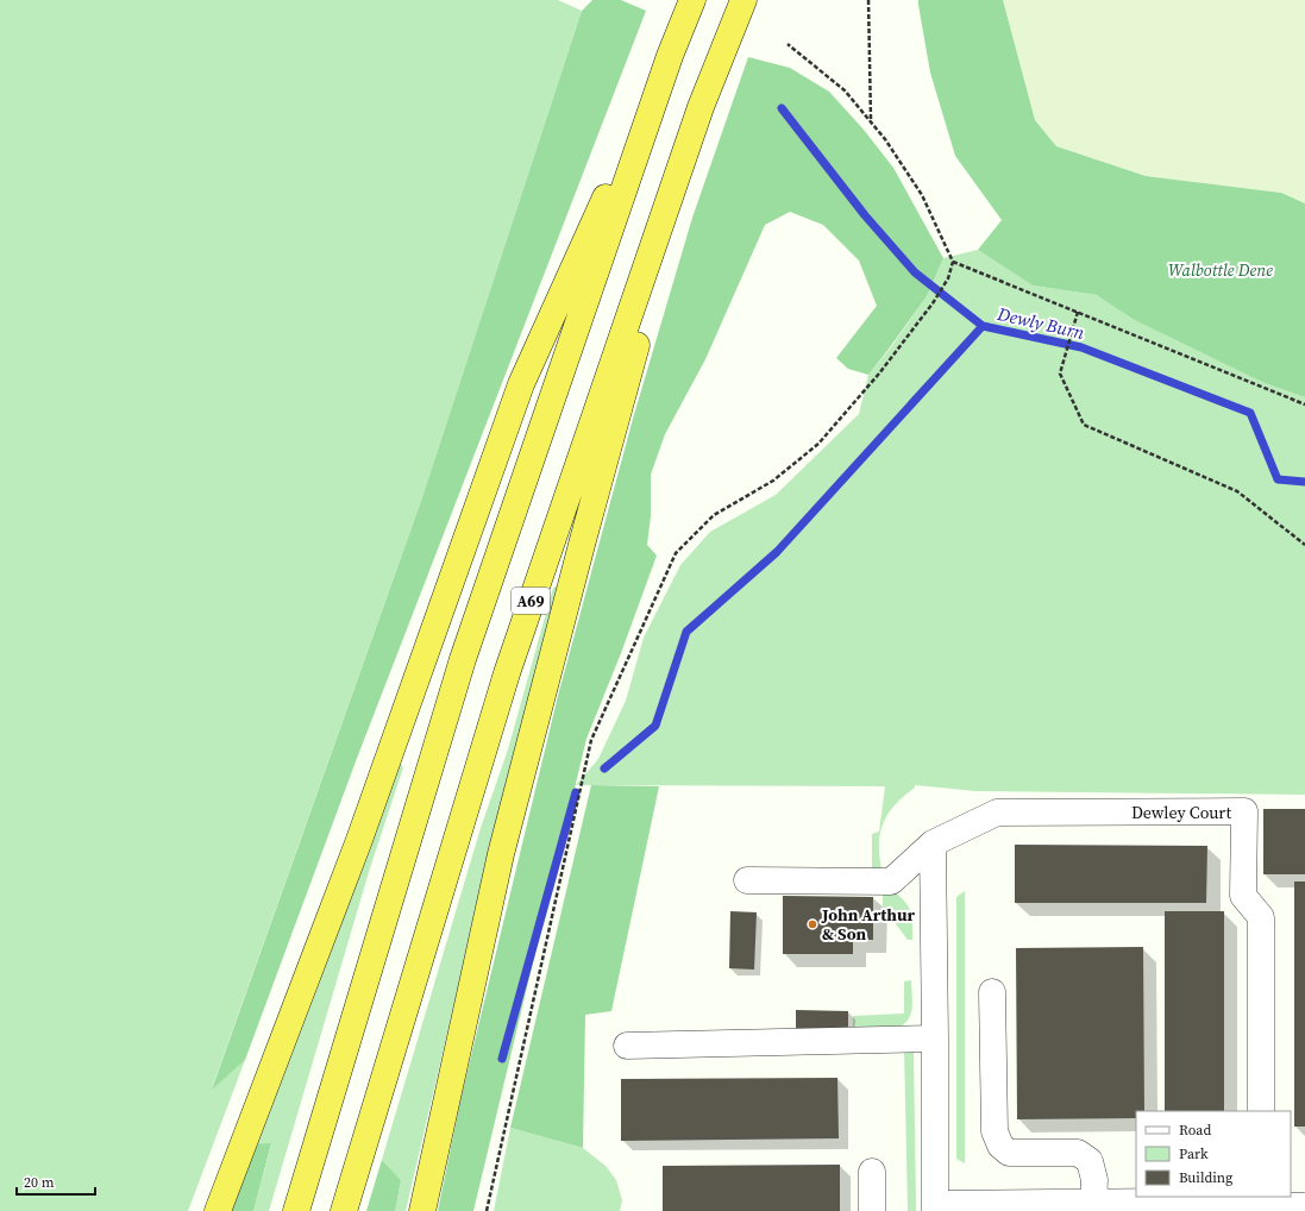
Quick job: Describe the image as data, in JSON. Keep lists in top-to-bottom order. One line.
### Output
{"streets":{"highway":["A69"],"street":["Dewley Court"]},"water":["Dewly Burn"],"parks":["Walbottle Dene"],"places":["John Arthur & Son"],"legend":["Road","Park","Building"],"scale_bar":"20 m"}
